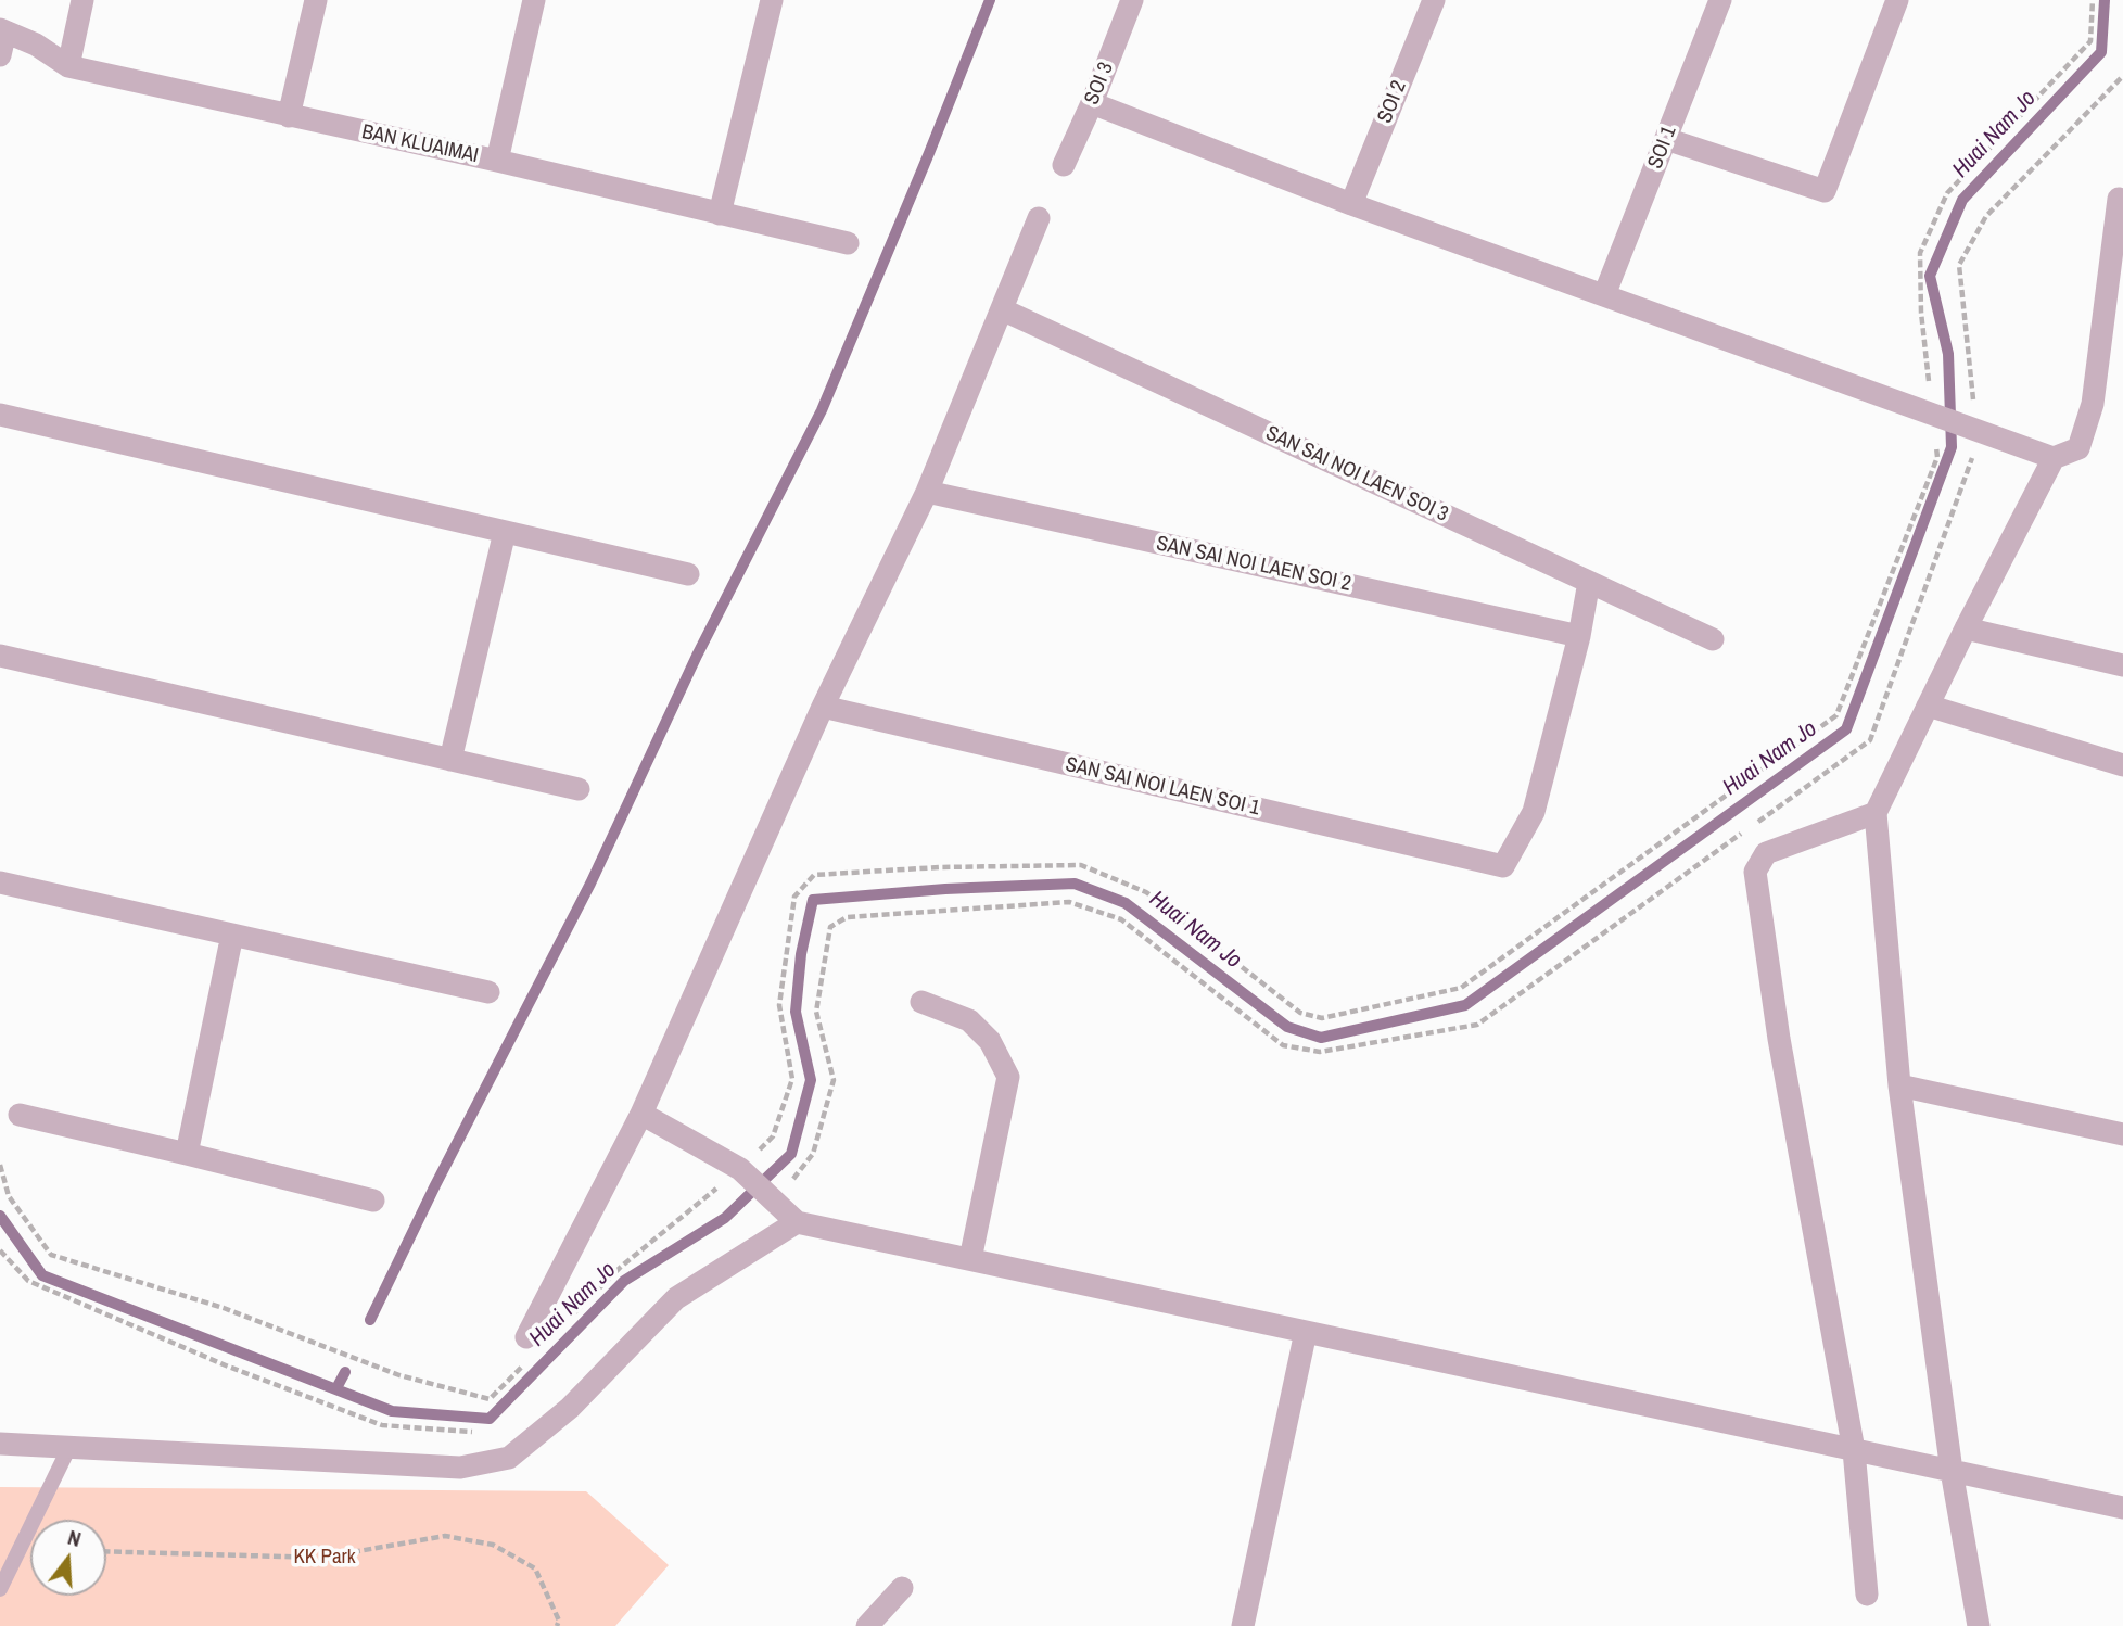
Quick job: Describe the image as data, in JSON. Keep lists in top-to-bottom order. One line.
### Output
{"streets":{"street":["SOI 3","SOI 2","BAN KLUAIMAI","SOI 1","SAN SAI NOI LAEN SOI 3","SAN SAI NOI LAEN SOI 2","SAN SAI NOI LAEN SOI 1"]},"crossings":[["SAN SAI NOI LAEN SOI 2","SAN SAI NOI LAEN SOI 1"]],"water":["Huai Nam Jo"],"parks":["KK Park"],"north":"top"}
